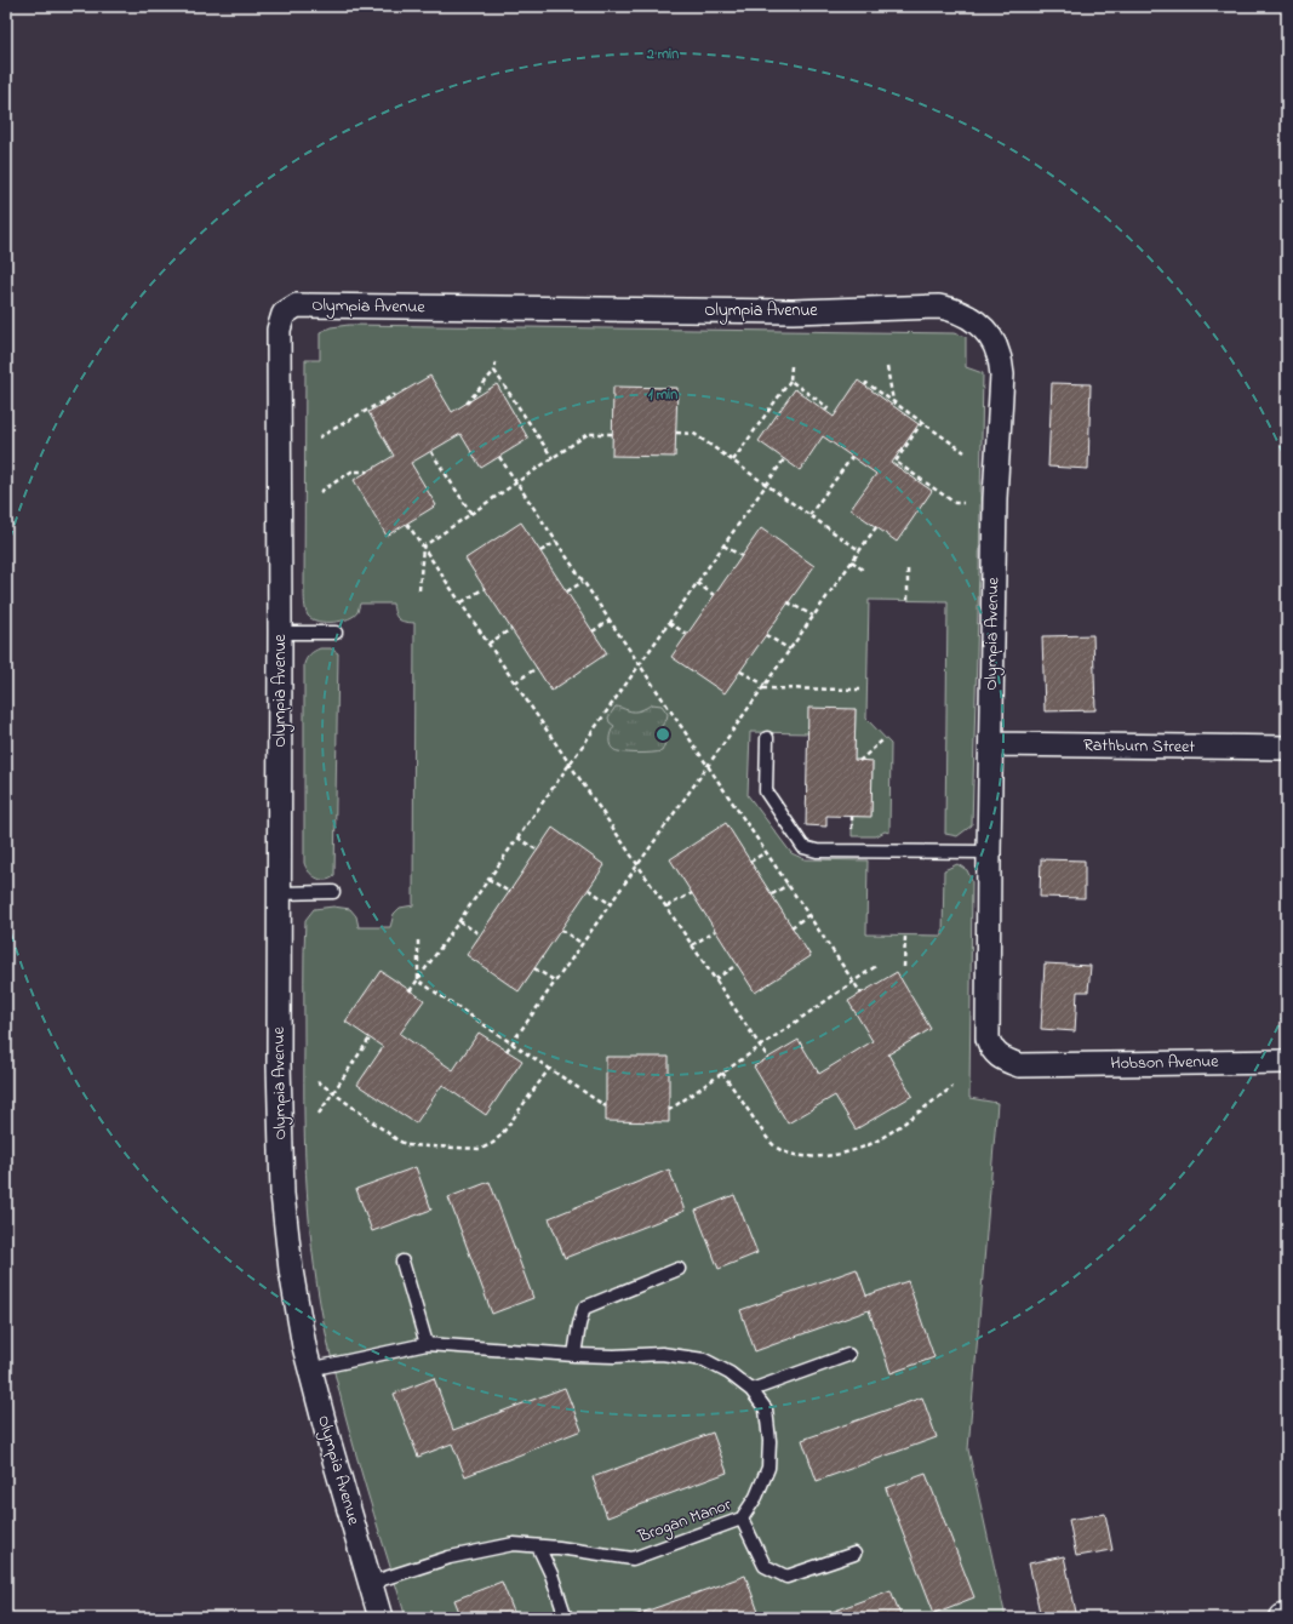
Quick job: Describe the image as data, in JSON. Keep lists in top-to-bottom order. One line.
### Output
{"streets":{"street":["Olympia Avenue","Rathburn Street","Hobson Avenue"],"lane":["Brogan Manor"]},"crossings":[["Olympia Avenue","Rathburn Street"],["Olympia Avenue","Hobson Avenue"],["Olympia Avenue","Brogan Manor"]],"rings":["2 min","1 min"]}
